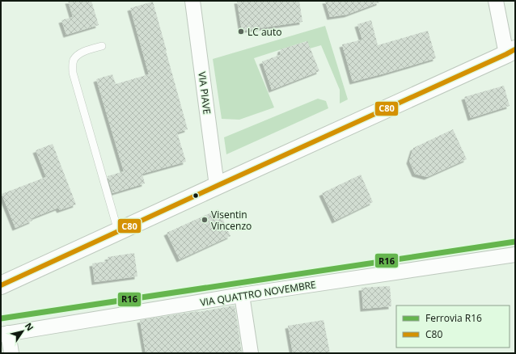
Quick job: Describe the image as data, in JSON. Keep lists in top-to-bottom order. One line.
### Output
{"streets":{"street":["VIA PIAVE","VIA QUATTRO NOVEMBRE"]},"places":["LC auto","Visentin Vincenzo"],"lines":["transit line C80","rail line R16"],"legend":["Ferrovia R16","C80"],"north":"top right"}
